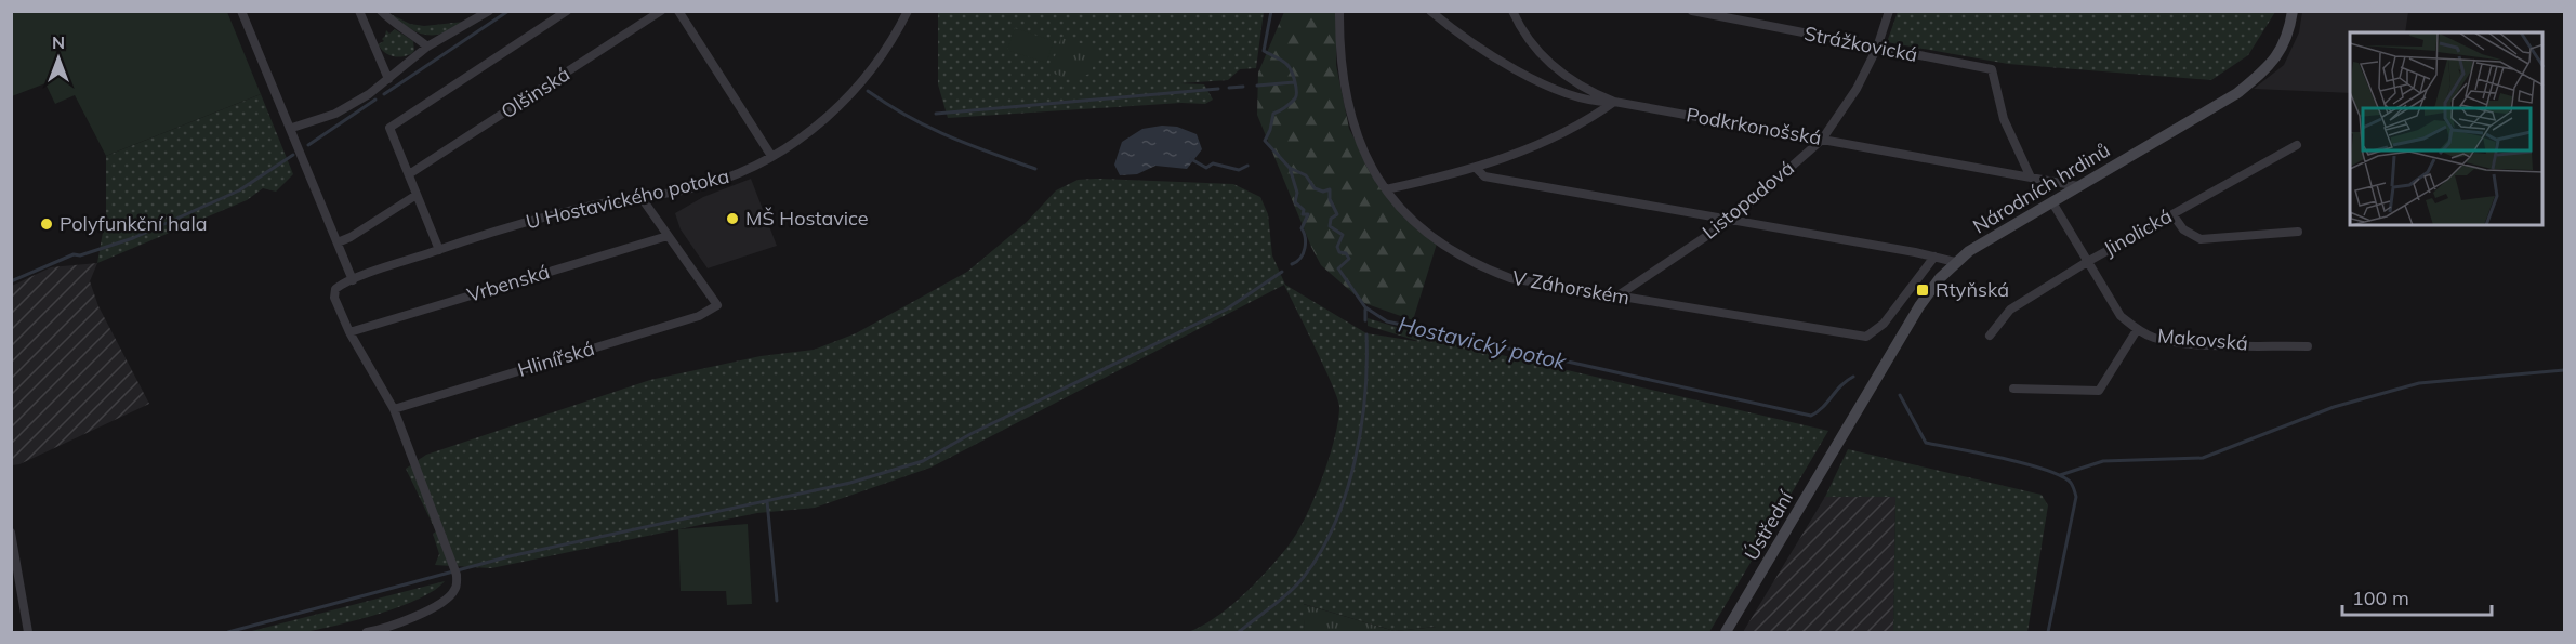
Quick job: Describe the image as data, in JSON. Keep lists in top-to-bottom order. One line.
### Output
{"streets":{"street":["Strážkovická","Olšinská","Podkrkonošská","Národních hrdinů","U Hostavického potoka","Listopadová","Jinolická","Vrbenská","V Záhorském","Makovská","Hlinířská","Ústřední"]},"crossings":[["Strážkovická","Podkrkonošská"],["Strážkovická","Listopadová"],["Podkrkonošská","Národních hrdinů"],["Podkrkonošská","Listopadová"],["Národních hrdinů","Makovská"],["Národních hrdinů","Ústřední"],["U Hostavického potoka","Vrbenská"],["Listopadová","V Záhorském"],["Jinolická","Makovská"],["Vrbenská","Hlinířská"]],"water":["Hostavický potok"],"places":{"other":["MŠ Hostavice","Polyfunkční hala"],"transit":["Rtyňská"]},"scale_bar":"100 m","north":"top"}
